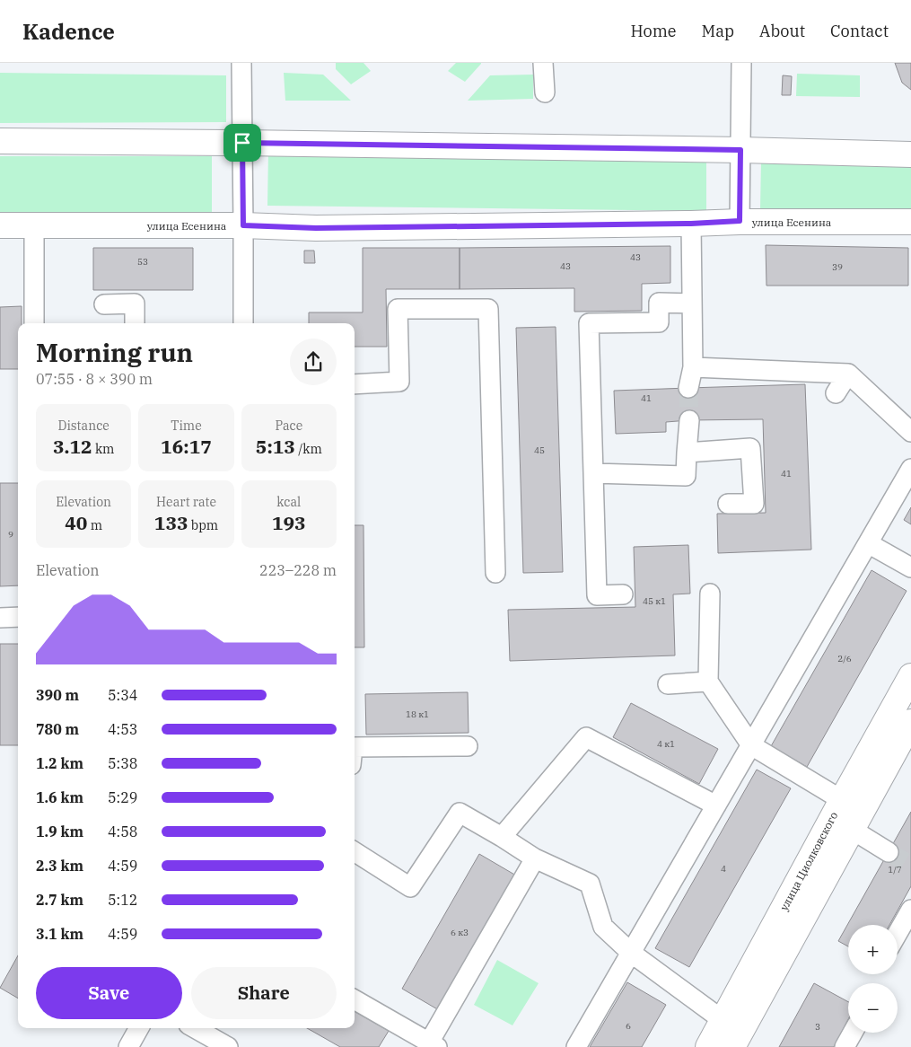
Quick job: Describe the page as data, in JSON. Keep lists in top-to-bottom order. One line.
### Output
{"streets":{"main road":["улица Есенина","улица Циолковского"]},"house_numbers":["43","53","43","39","41","45","41","9","45 к1","2/6","18 к1","4 к1","4","1/7","6 к3","6","3"],"page":{"header":"Kadence","nav":["Home","Map","About","Contact"],"heading":["Morning run","07:55 · 8 × 390 m"],"stats":[["Distance","3.12 km"],["Time","16:17"],["Pace","5:13 /km"],["Elevation","40 m"],["Heart rate","133 bpm"],["kcal","193"]],"chart":["Elevation","223–228 m"],"list":[{"name":"390 m","note":"5:34"},{"name":"780 m","note":"4:53"},{"name":"1.2 km","note":"5:38"},{"name":"1.6 km","note":"5:29"},{"name":"1.9 km","note":"4:58"},{"name":"2.3 km","note":"4:59"},{"name":"2.7 km","note":"5:12"},{"name":"3.1 km","note":"4:59"}],"map_buttons":["+","−"],"buttons":["Save","Share"]}}
